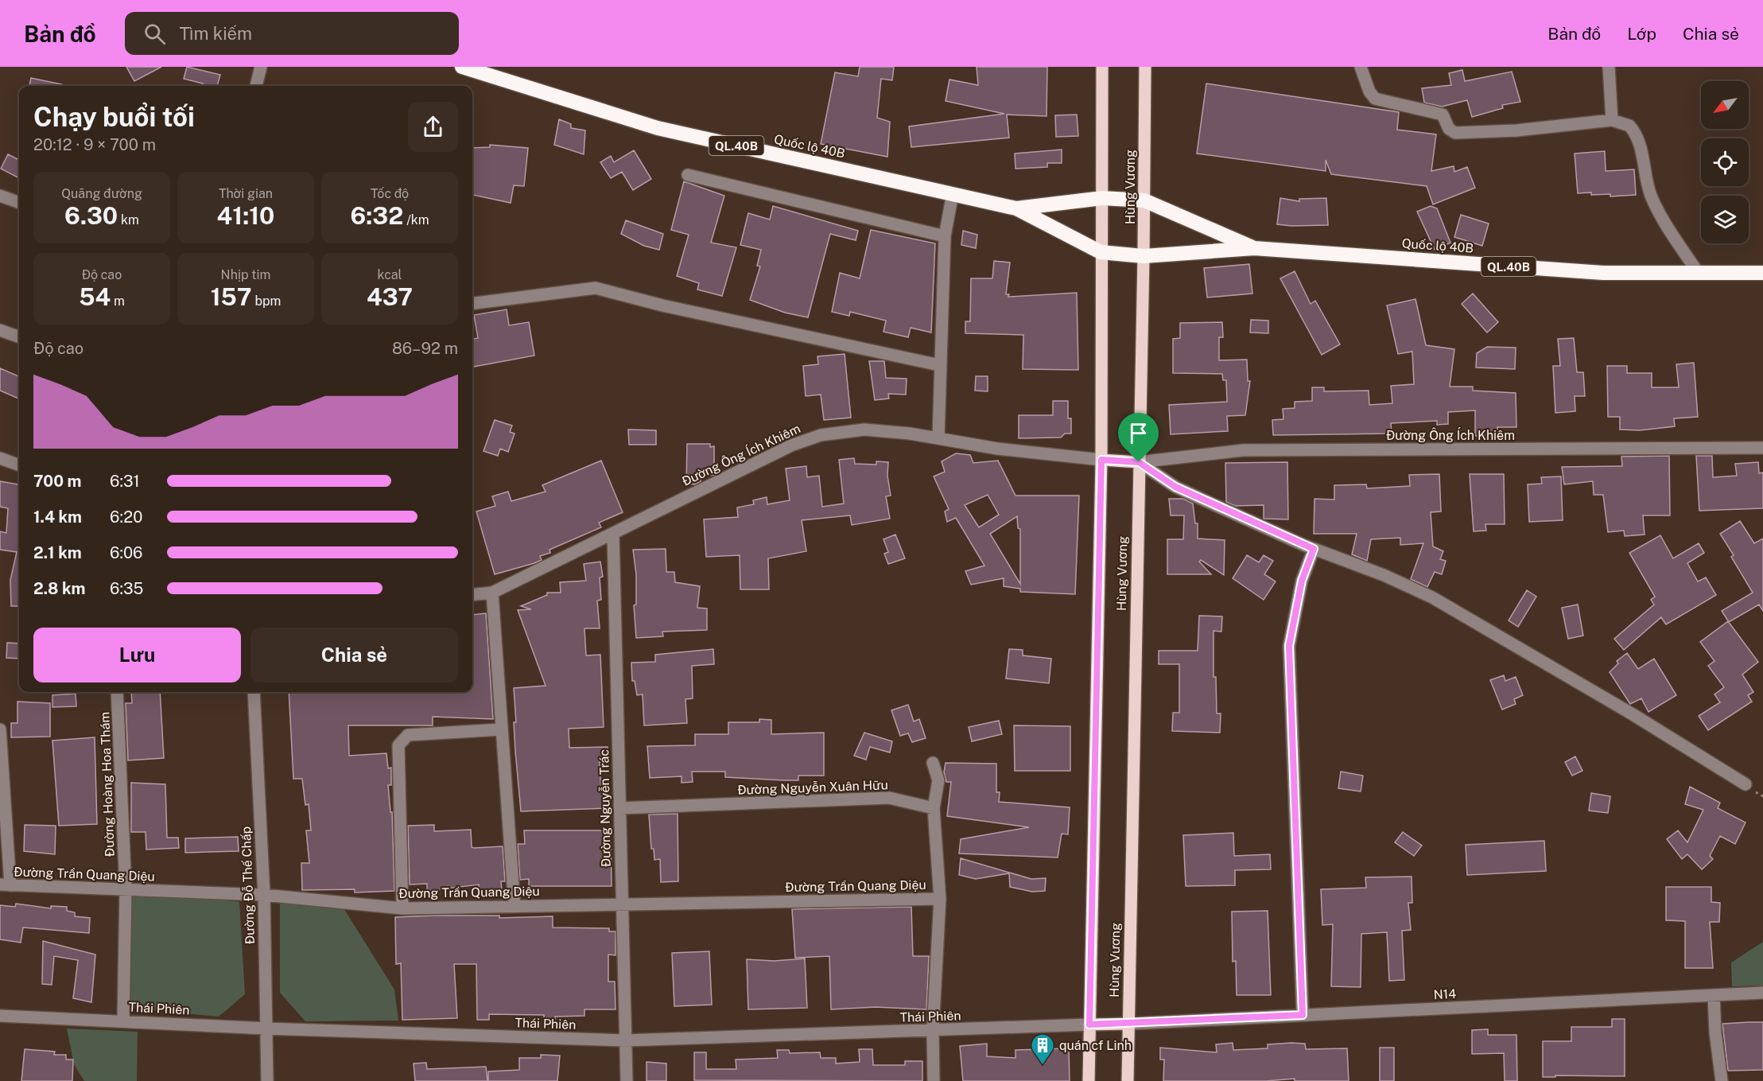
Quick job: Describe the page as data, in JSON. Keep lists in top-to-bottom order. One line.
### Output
{"streets":{"highway":["QL.40B","Quốc lộ 40B"],"main road":["Hùng Vương"],"street":["Đường Ông Ích Khiêm","Đường Hoàng Hoa Thám","Đường Nguyễn Xuân Hữu","Đường Nguyễn Trác","Đường Trần Quang Diệu","Đường Đỗ Thế Chấp","N14","Thái Phiên"]},"crossings":[["Hùng Vương","Đường Ông Ích Khiêm"],["Hùng Vương","N14"],["Hùng Vương","Thái Phiên"],["Đường Ông Ích Khiêm","Đường Nguyễn Trác"],["Đường Hoàng Hoa Thám","Đường Trần Quang Diệu"],["Đường Hoàng Hoa Thám","Thái Phiên"],["Đường Nguyễn Xuân Hữu","Đường Nguyễn Trác"],["Đường Nguyễn Trác","Đường Trần Quang Diệu"],["Đường Nguyễn Trác","Thái Phiên"],["Đường Trần Quang Diệu","Đường Đỗ Thế Chấp"],["Đường Đỗ Thế Chấp","Thái Phiên"]],"places":{"building":["quán cf Linh"]},"north":"bottom left","page":{"header":"Bản đồ","search":"Tìm kiếm","nav":["Bản đồ","Lớp","Chia sẻ"],"heading":["Chạy buổi tối","20:12 · 9 × 700 m"],"stats":[["Quãng đường","6.30 km"],["Thời gian","41:10"],["Tốc độ","6:32 /km"],["Độ cao","54 m"],["Nhịp tim","157 bpm"],["kcal","437"]],"chart":["Độ cao","86–92 m"],"list":[{"name":"700 m","note":"6:31"},{"name":"1.4 km","note":"6:20"},{"name":"2.1 km","note":"6:06"},{"name":"2.8 km","note":"6:35"}],"buttons":["Lưu","Chia sẻ"]}}
